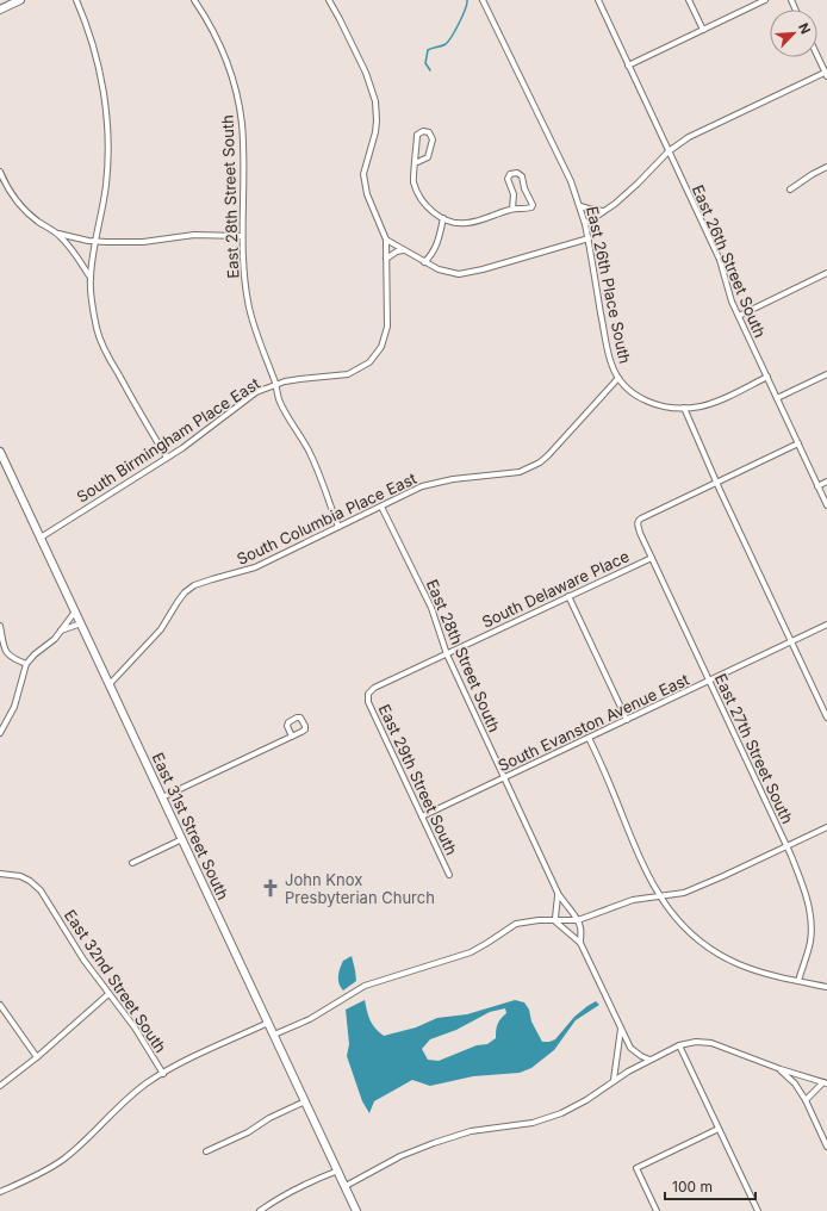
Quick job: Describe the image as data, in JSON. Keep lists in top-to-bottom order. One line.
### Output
{"streets":{"main road":["East 31st Street South"],"street":["East 28th Street South","East 26th Street South","East 26th Place South","South Birmingham Place East","South Columbia Place East","South Delaware Place","South Evanston Avenue East","East 27th Street South","East 29th Street South","East 32nd Street South"]},"crossings":[["East 28th Street South","South Birmingham Place East"],["East 28th Street South","South Columbia Place East"],["East 28th Street South","South Delaware Place"],["East 28th Street South","South Evanston Avenue East"],["East 26th Street South","East 26th Place South"],["East 26th Place South","South Columbia Place East"],["South Birmingham Place East","East 31st Street South"],["South Columbia Place East","East 31st Street South"],["South Delaware Place","East 27th Street South"],["South Delaware Place","East 29th Street South"],["South Evanston Avenue East","East 27th Street South"],["South Evanston Avenue East","East 29th Street South"]],"places":{"church":["John Knox Presbyterian Church"]},"scale_bar":"100 m","north":"top right"}
